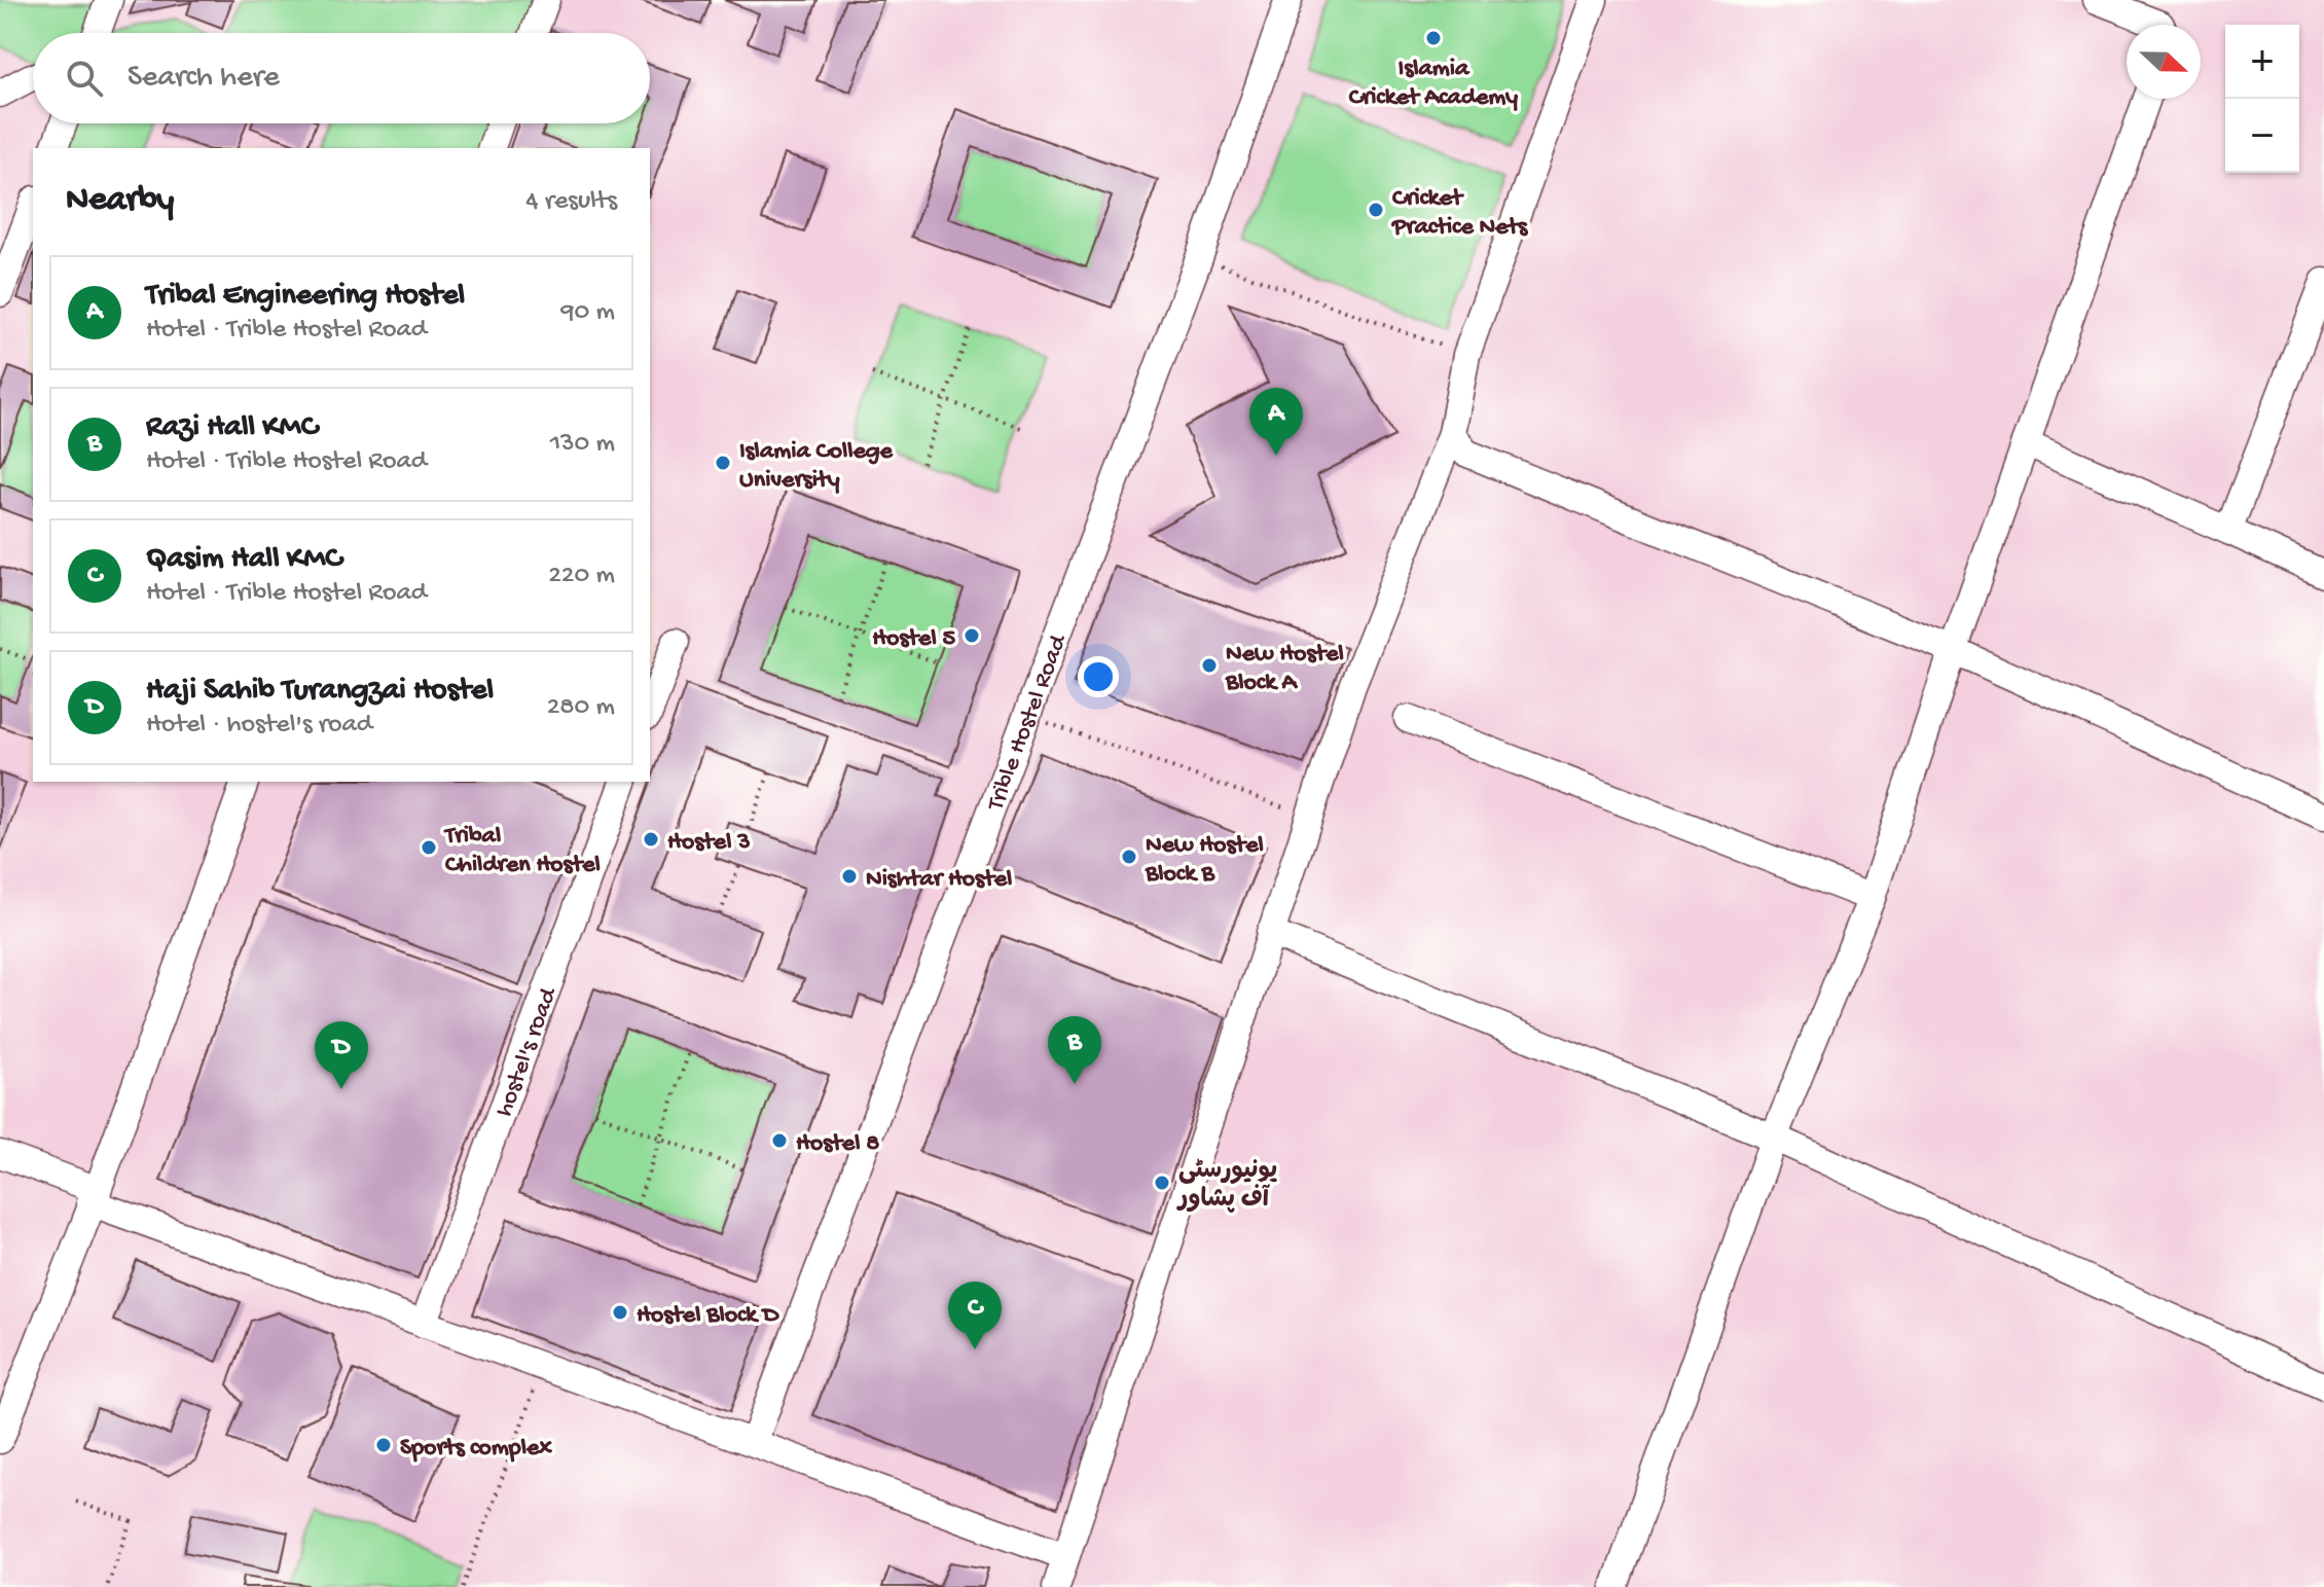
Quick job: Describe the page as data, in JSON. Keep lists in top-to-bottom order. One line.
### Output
{"streets":{"street":["Trible Hostel Road","hostel's road"]},"places":["Islamia Cricket Academy","Cricket Practice Nets","Islamia College University","Hostel 5","New Hostel Block A","Hostel 3","Tribal Children Hostel","New Hostel Block B","Nishtar Hostel","Hostel 8","یونیورسٹی آف پشاور","Hostel Block D","Sports complex"],"north":"right","page":{"map_buttons":["+","−"],"search":"Search here","heading":["Nearby","4 results"],"list":[{"mark":"A","name":"Tribal Engineering Hostel","note":"Hotel · Trible Hostel Road","value":"90 m"},{"mark":"B","name":"Razi Hall KMC","note":"Hotel · Trible Hostel Road","value":"130 m"},{"mark":"C","name":"Qasim Hall KMC","note":"Hotel · Trible Hostel Road","value":"220 m"},{"mark":"D","name":"Haji Sahib Turangzai Hostel","note":"Hotel · hostel's road","value":"280 m"}],"pins":["A","B","D","C"]}}
